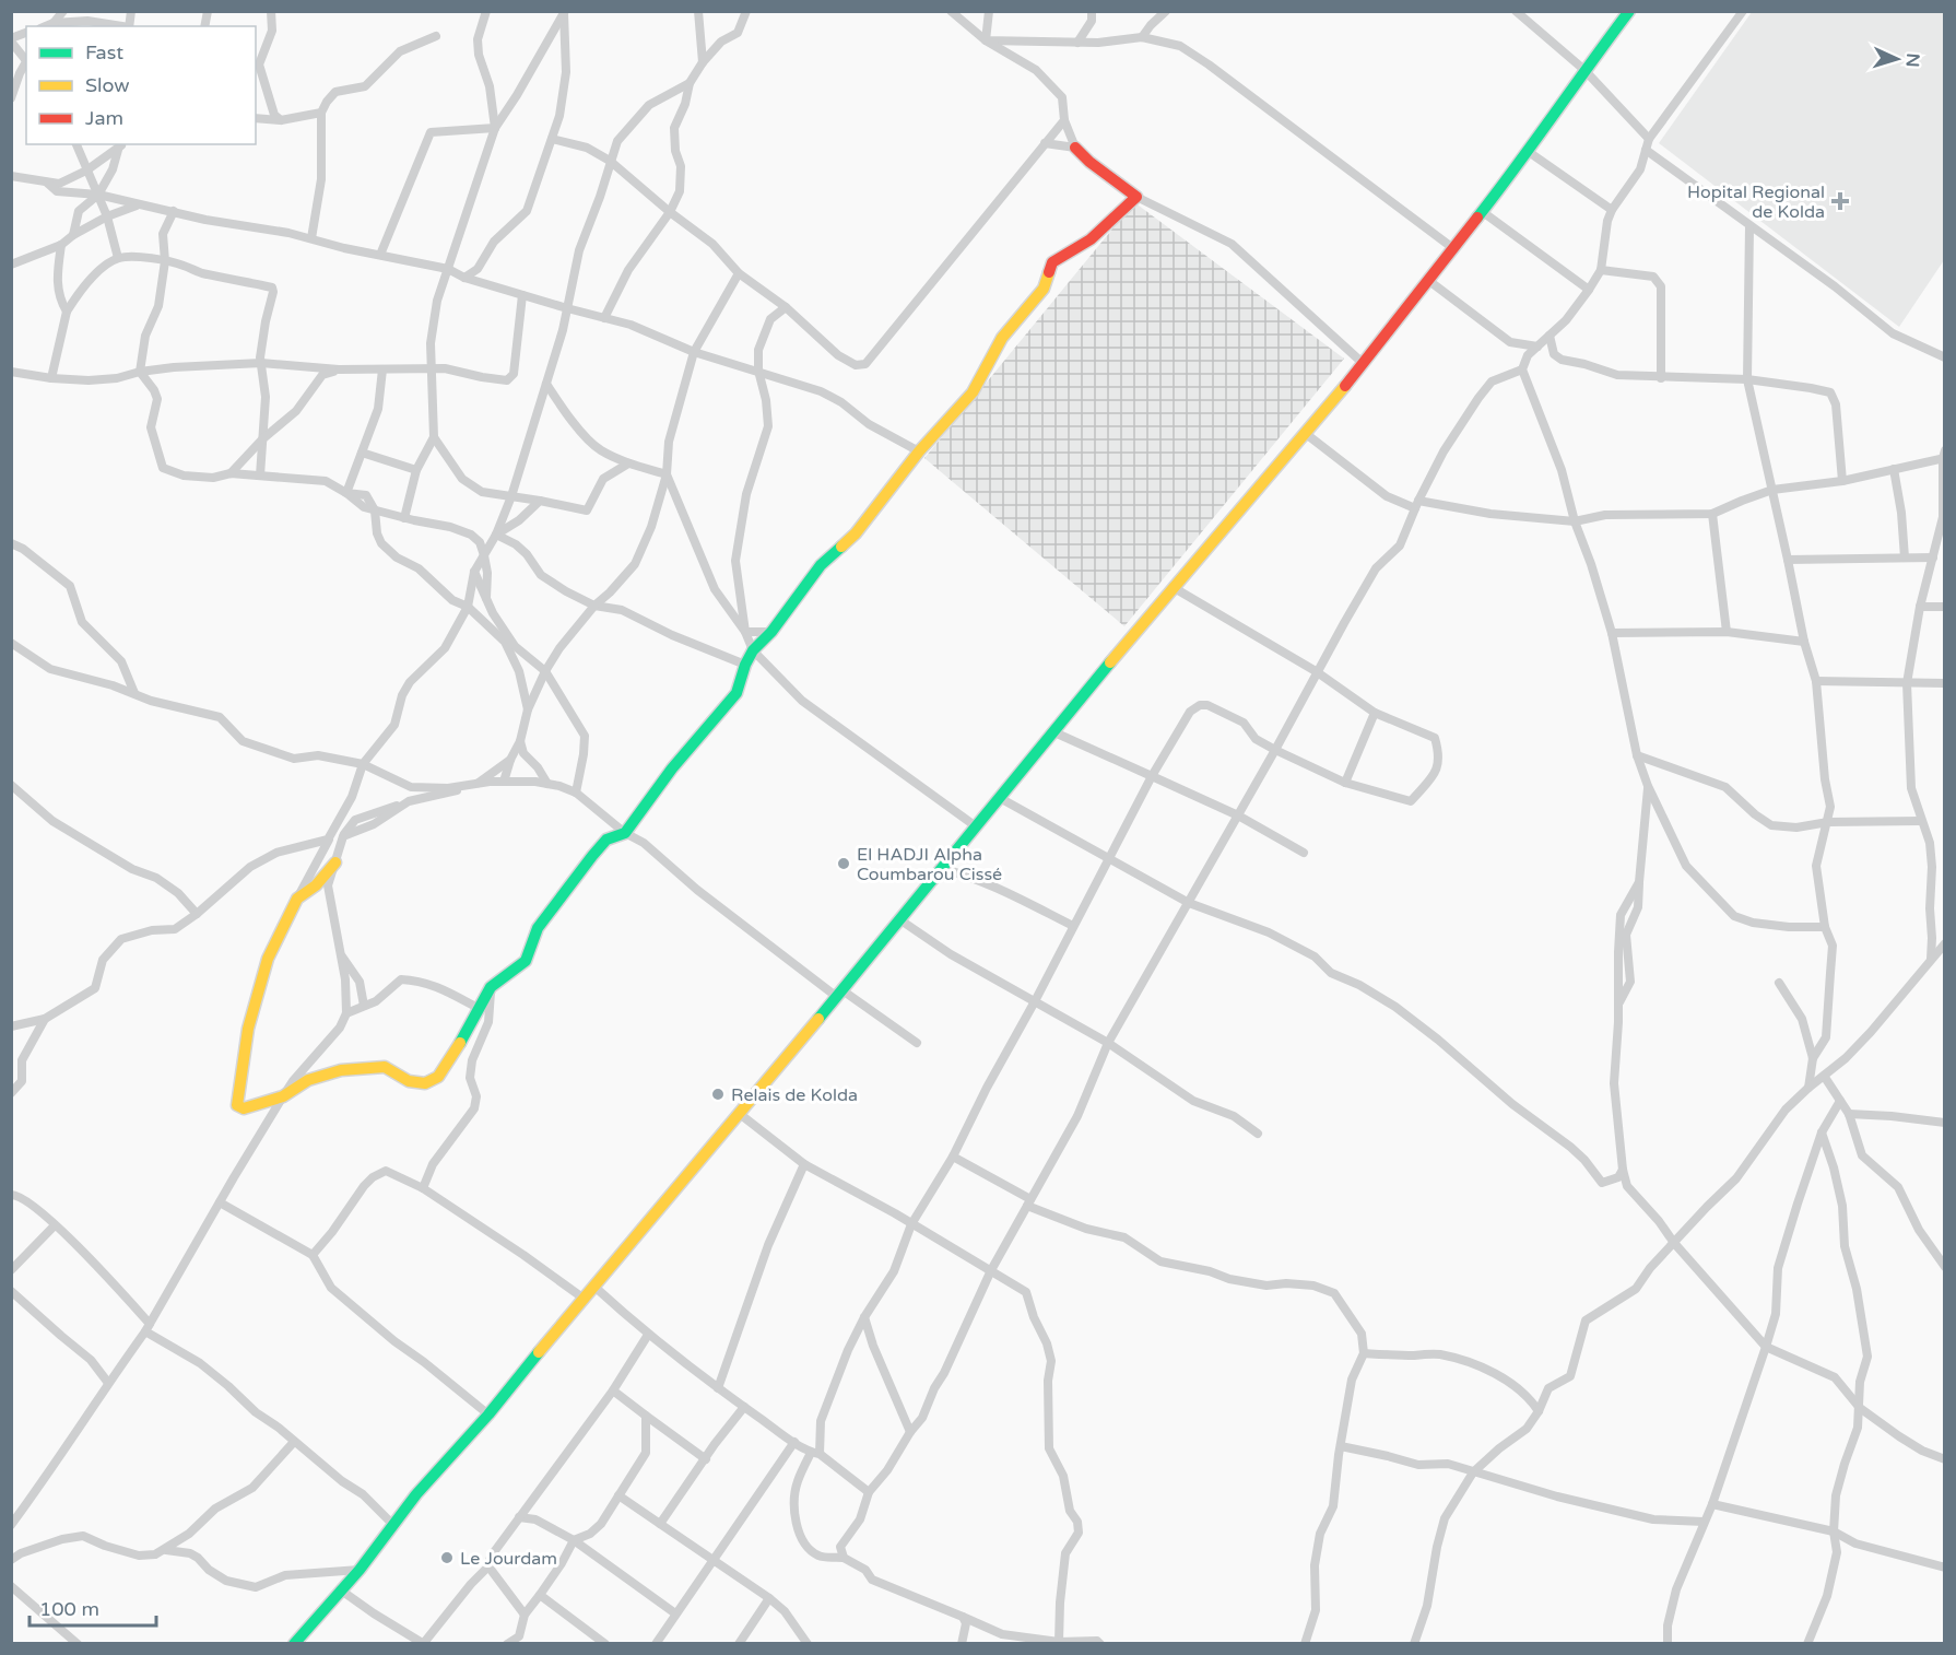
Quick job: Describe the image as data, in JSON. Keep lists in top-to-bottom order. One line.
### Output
{"places":{"health":["Hopital Regional de Kolda"],"other":["El HADJI Alpha Coumbarou Cissé","Relais de Kolda","Le Jourdam"]},"legend":["Fast","Slow","Jam"],"scale_bar":"100 m","north":"right"}
